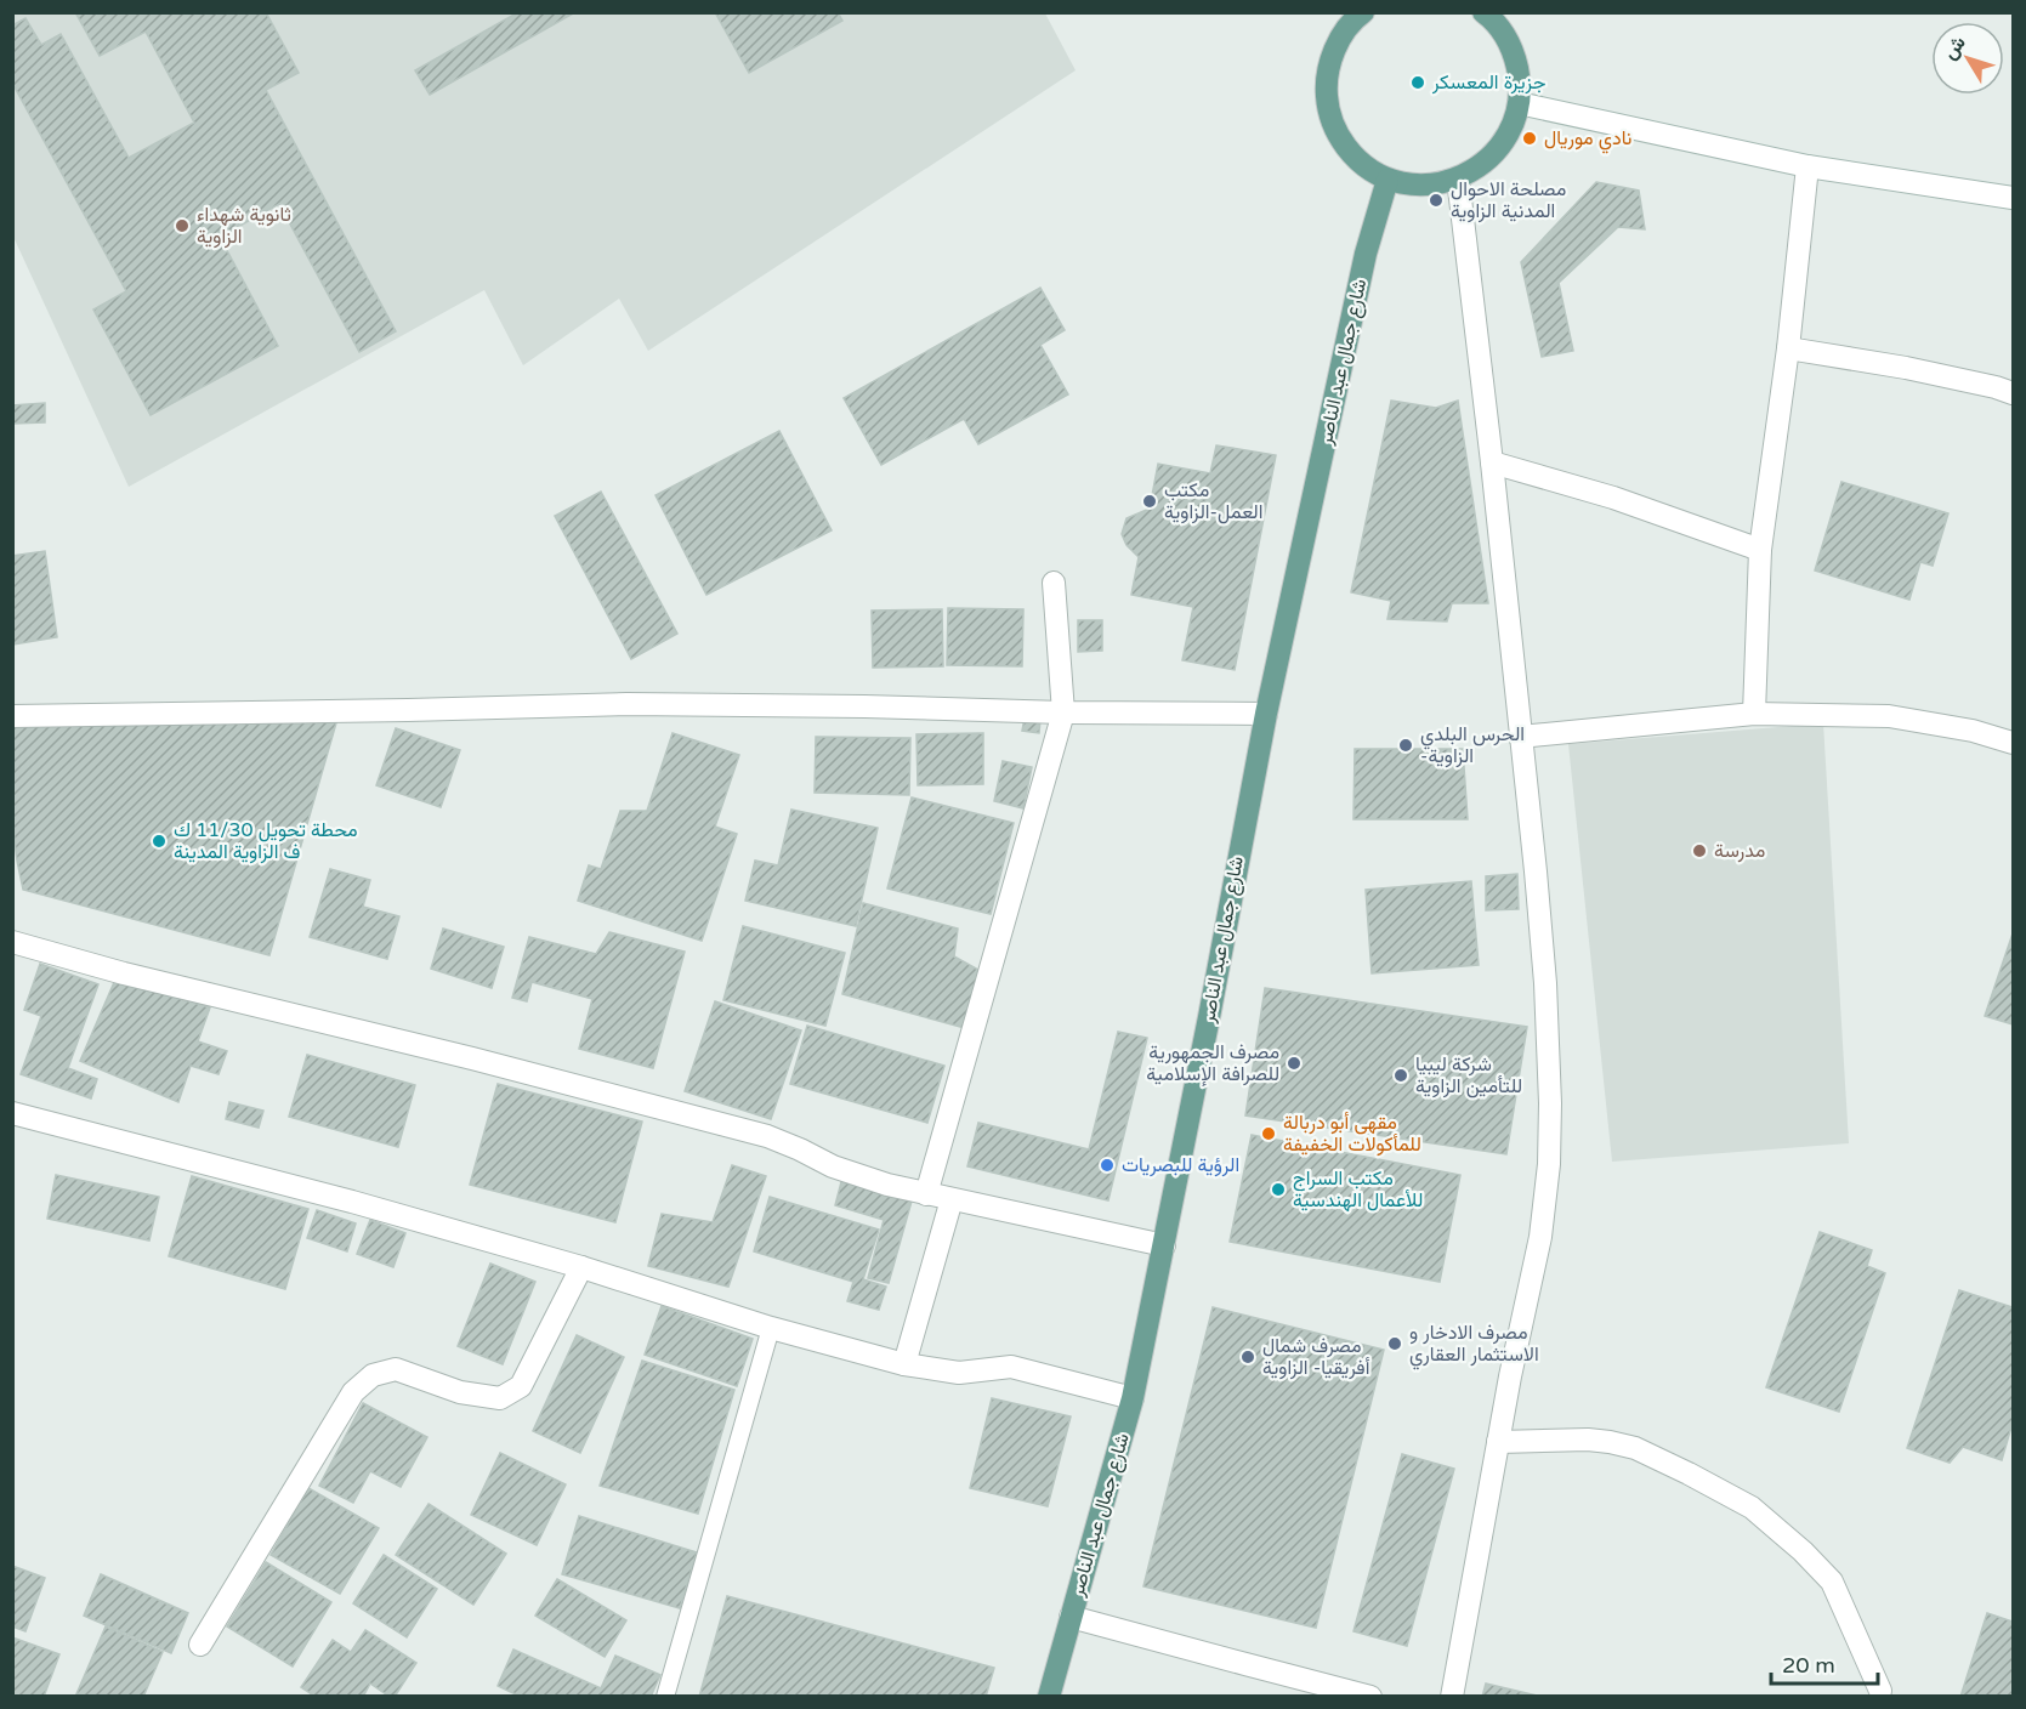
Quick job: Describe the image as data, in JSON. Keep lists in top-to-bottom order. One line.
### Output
{"streets":{"main road":["شارع جمال عبد الناصر"]},"places":["جزيرة المعسكر","نادي موريال","مصلحة الاحوال المدنية الزاوية","ثانوية شهداء الزاوية","مكتب العمل-الزاوية","الحرس البلدي -الزاوية","محطة تحويل 11/30 ك ف الزاوية المدينة","مدرسة","مصرف الجمهورية للصرافة الإسلامية","شركة ليبيا للتأمين الزاوية","مقهى أبو دربالة للمأكولات الخفيفة","الرؤية للبصريات","مكتب السراج للأعمال الهندسية","مصرف الادخار و الاستثمار العقاري","مصرف شمال أفريقيا- الزاوية"],"scale_bar":"20 m","north":"top left"}
